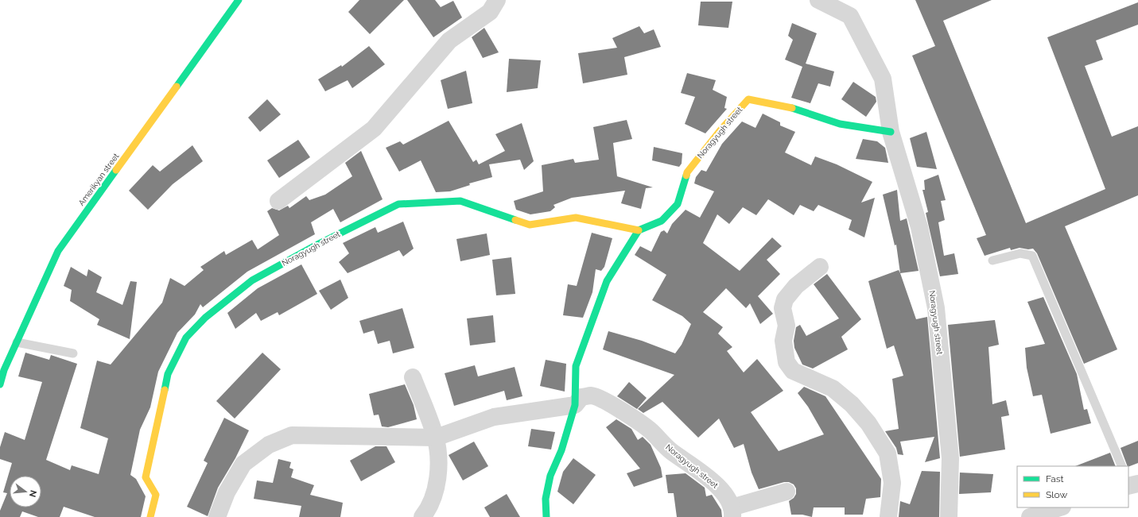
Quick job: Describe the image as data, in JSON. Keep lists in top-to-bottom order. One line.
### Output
{"streets":{"street":["Noragyugh street","Amerikyan street"]},"legend":["Fast","Slow"],"north":"right"}
